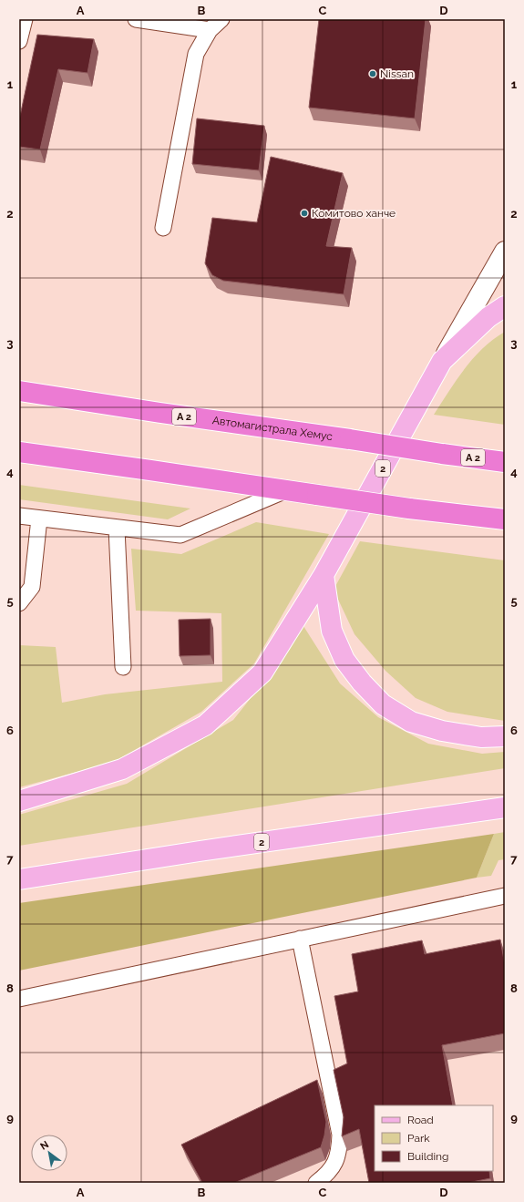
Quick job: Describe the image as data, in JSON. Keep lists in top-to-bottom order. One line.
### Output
{"streets":{"highway":["A 2","Автомагистрала Хемус"],"main road":["2"]},"places":["Nissan","Комитово ханче"],"legend":["Road","Park","Building"],"north":"top left","grid":{"columns":["A","B","C","D"],"rows":["1","2","3","4","5","6","7","8","9"]}}
